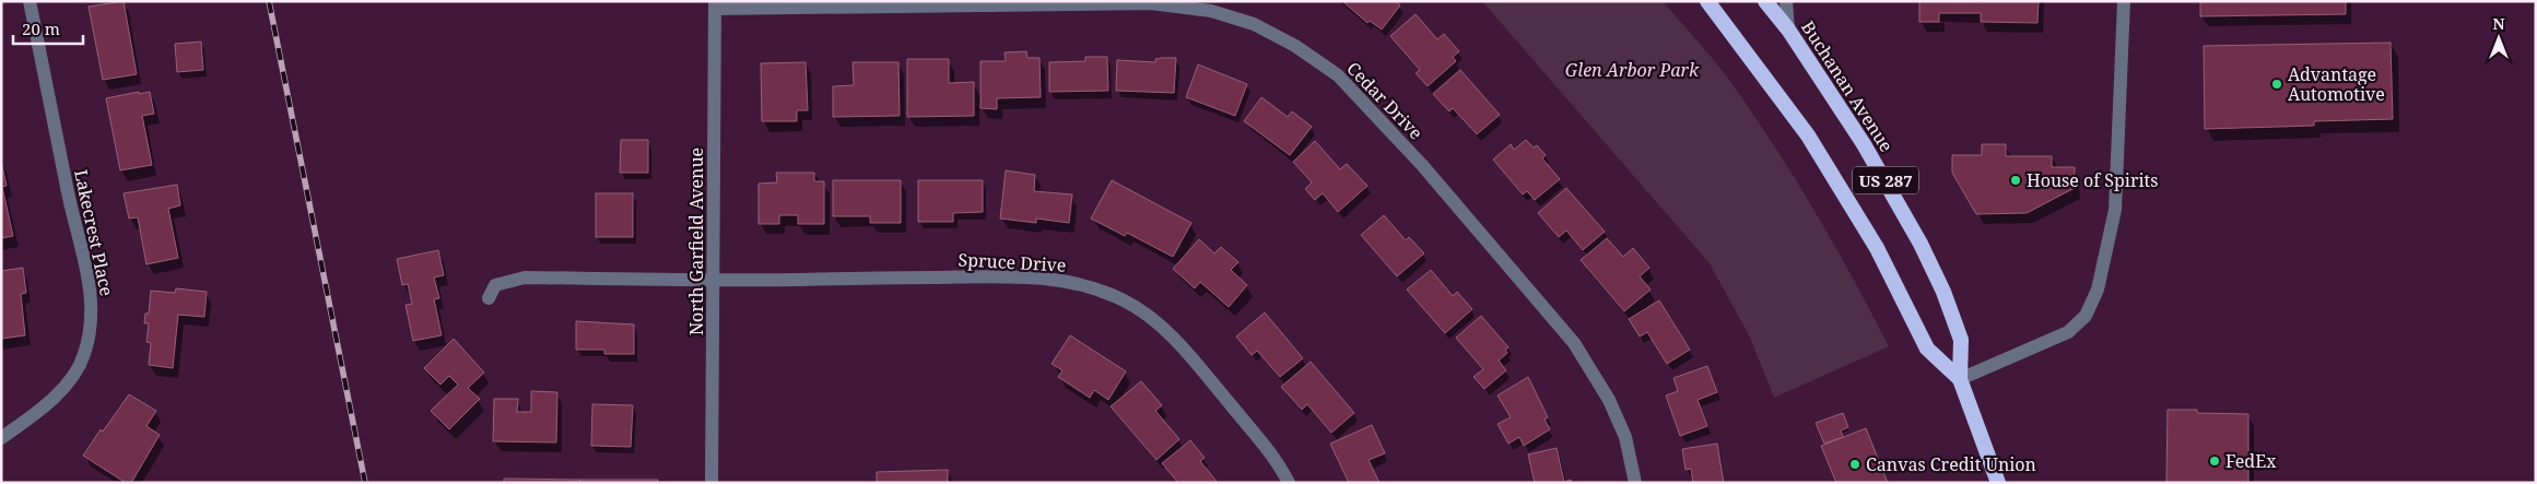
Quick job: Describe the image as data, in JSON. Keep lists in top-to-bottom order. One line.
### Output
{"streets":{"highway":["Buchanan Avenue","US 287"],"street":["Cedar Drive","Lakecrest Place","North Garfield Avenue","Spruce Drive"]},"crossings":[["Buchanan Avenue","US 287"],["Cedar Drive","North Garfield Avenue"],["North Garfield Avenue","Spruce Drive"]],"parks":["Glen Arbor Park"],"places":["Advantage Automotive","House of Spirits","FedEx","Canvas Credit Union"],"scale_bar":"20 m","north":"top"}
